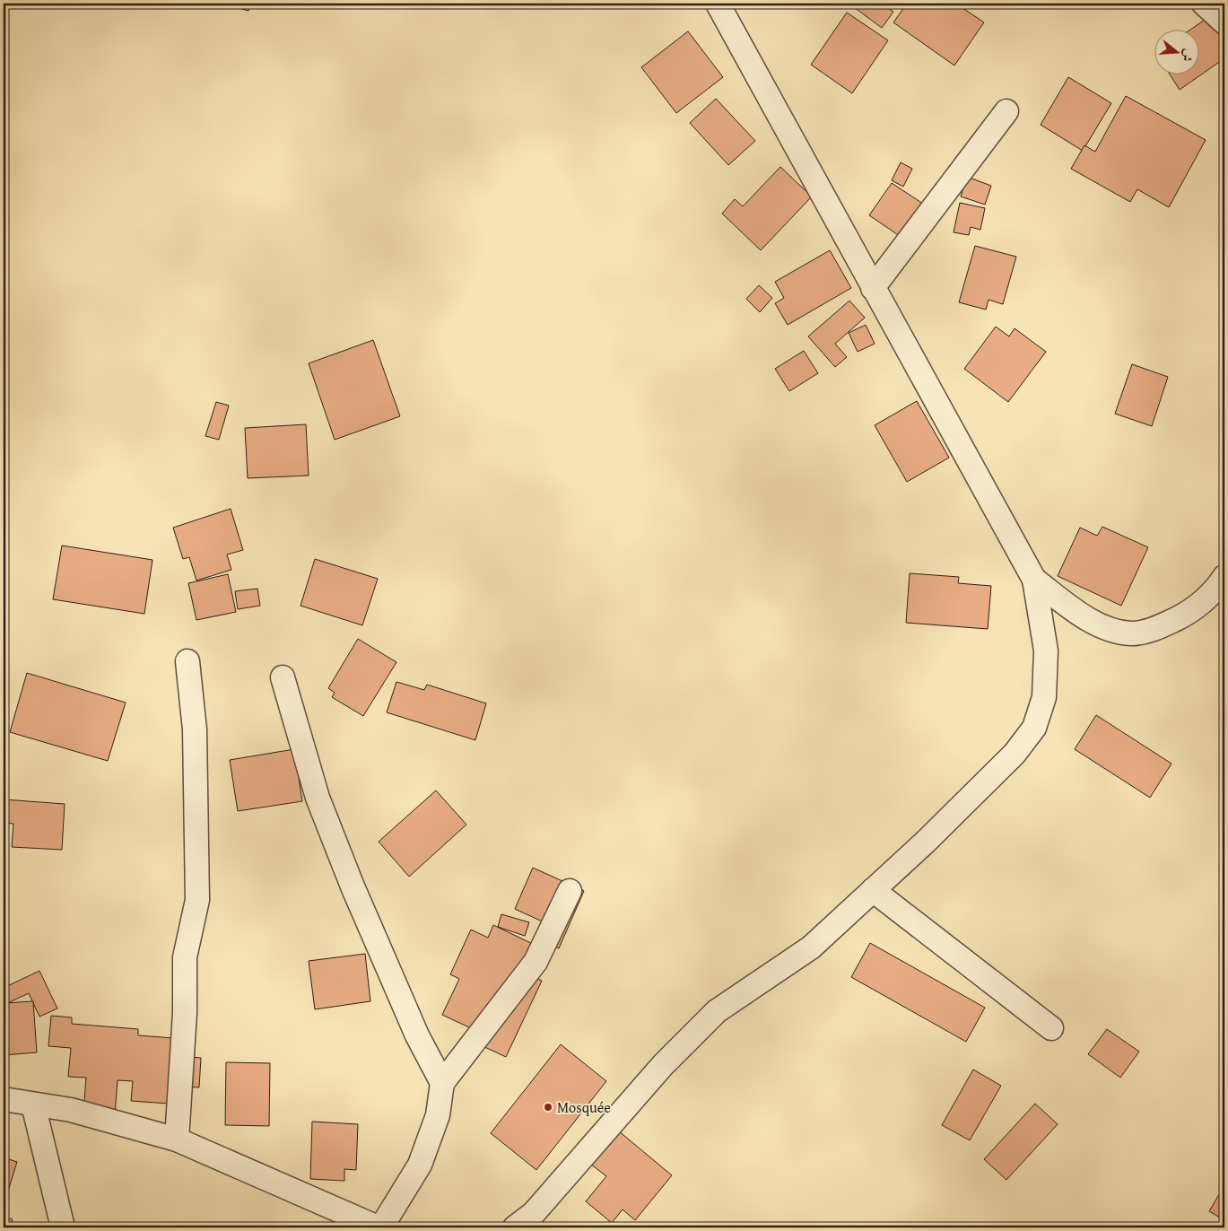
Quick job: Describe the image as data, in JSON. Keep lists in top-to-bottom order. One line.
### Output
{"places":["Mosquée"],"north":"right"}
